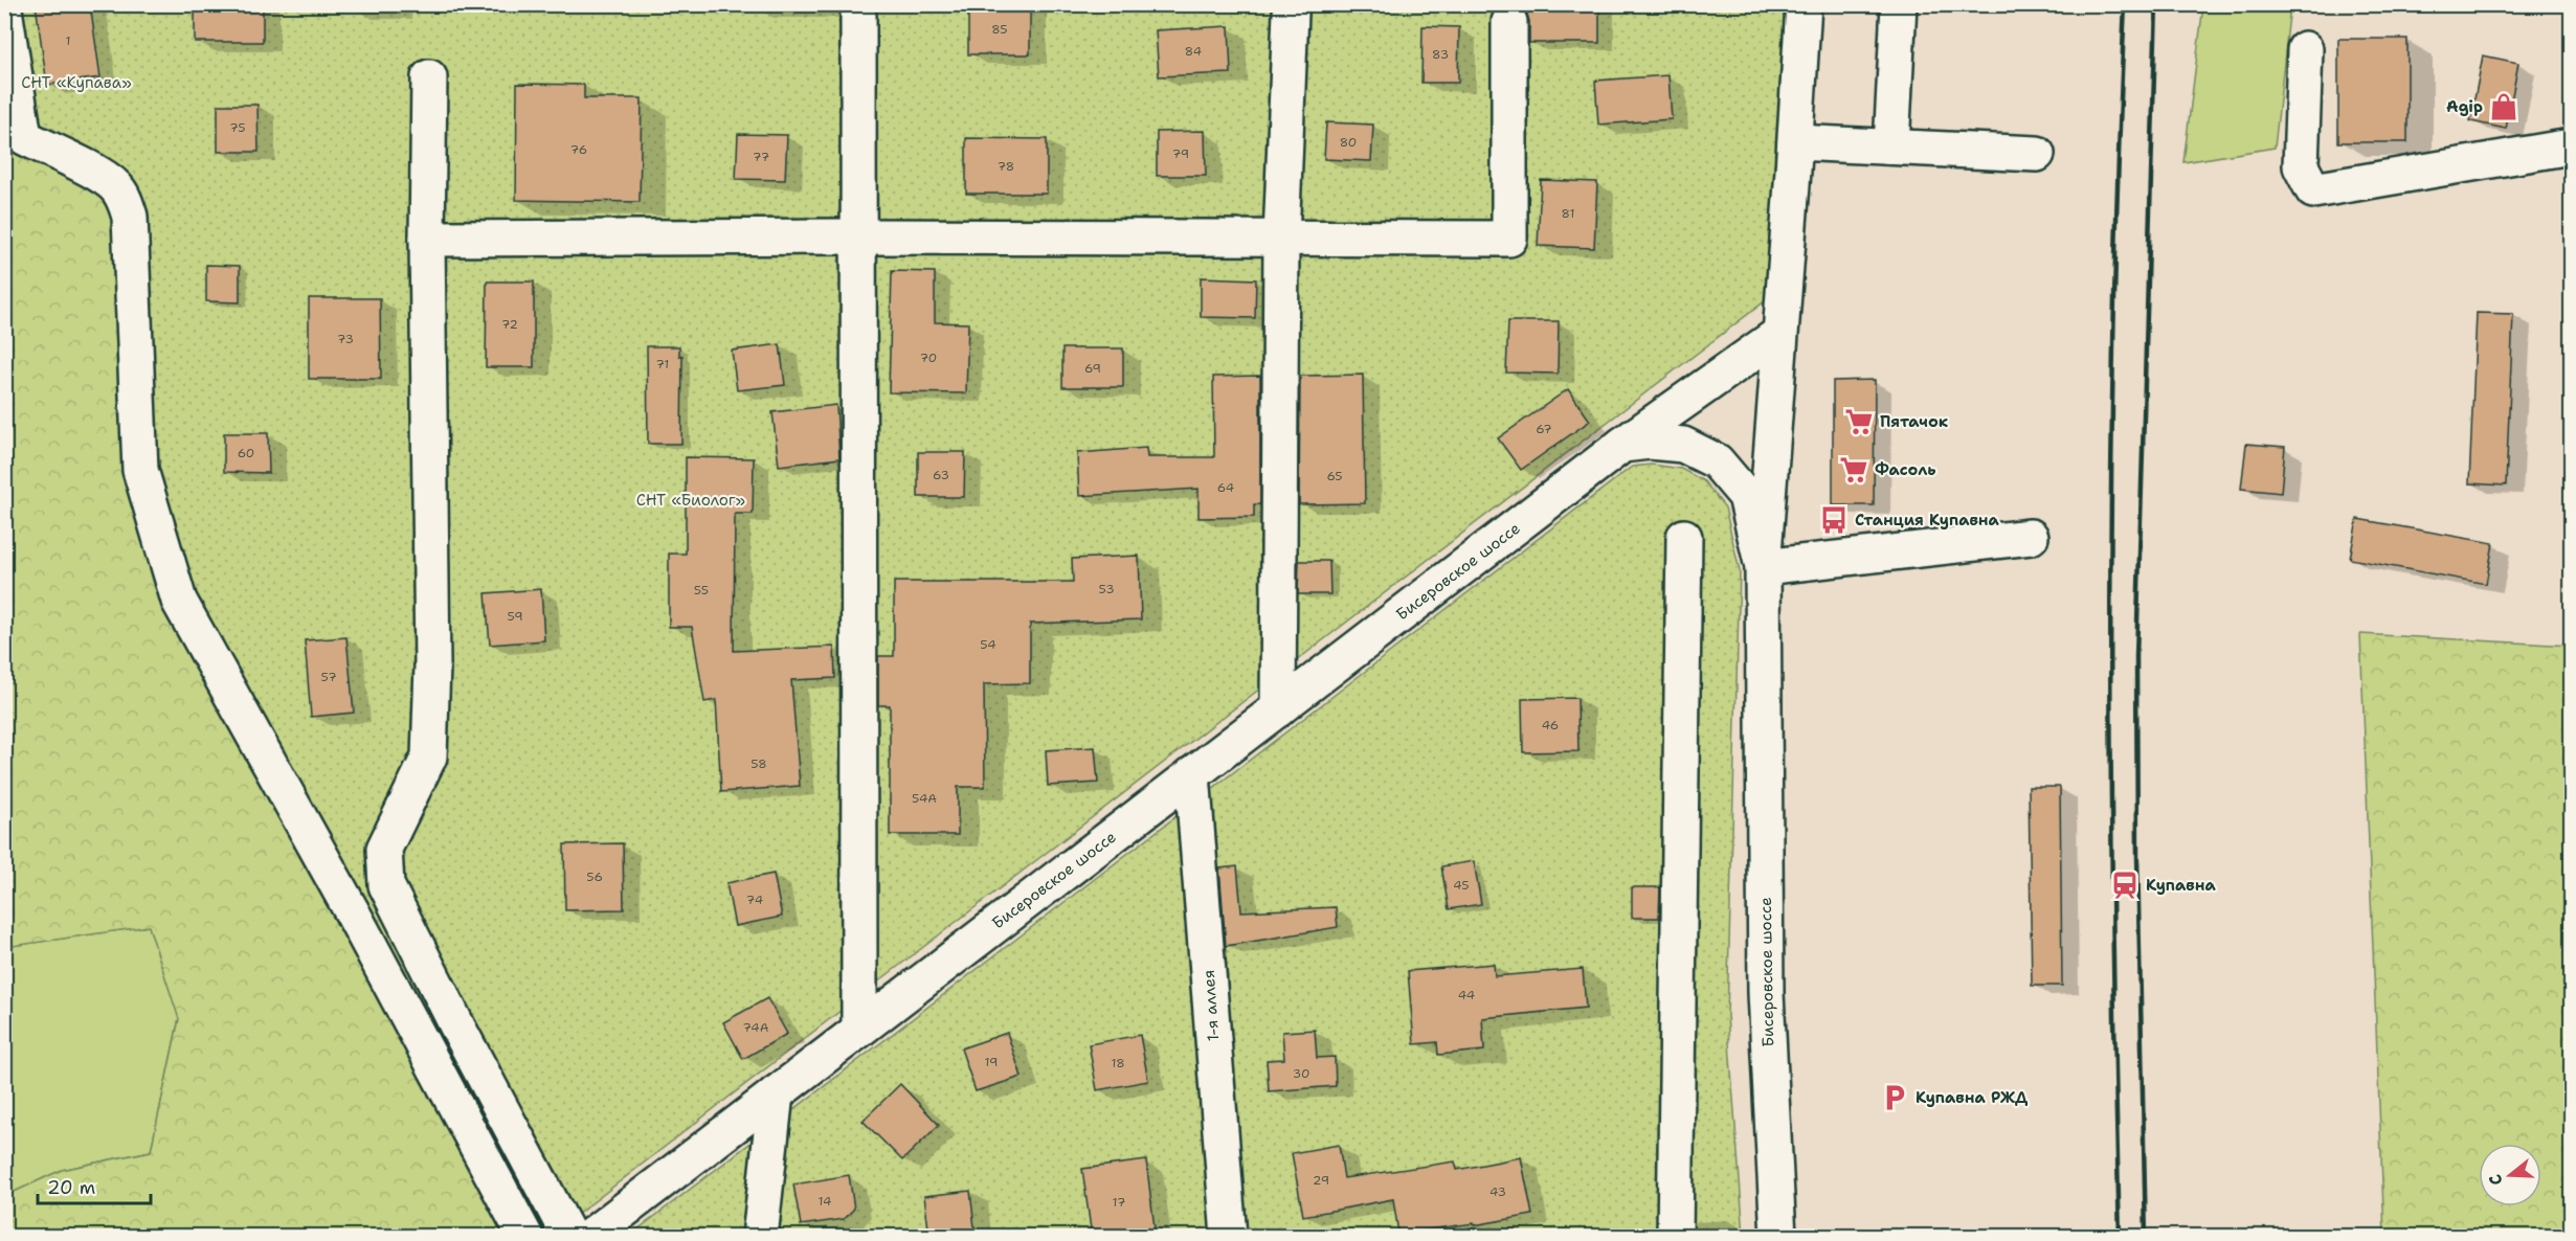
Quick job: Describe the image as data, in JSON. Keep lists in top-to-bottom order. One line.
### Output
{"streets":{"street":["Бисеровское шоссе","1-я аллея"]},"crossings":[["Бисеровское шоссе","1-я аллея"]],"parks":["СНТ «Купава»","СНТ «Биолог»"],"places":{"shop":["Agip"],"supermarket":["Пятачок","Фасоль"],"bus stop":["Станция Купавна"],"station":["Купавна"],"parking":["Купавна РЖД"]},"house_numbers":["85","1","84","83","75","80","76","79","77","78","81","72","73","70","71","69","67","60","63","65","64","53","55","59","54","57","46","58","54А","56","45","74","44","74А","19","18","30","29","43","14","17"],"scale_bar":"20 m","north":"left"}
